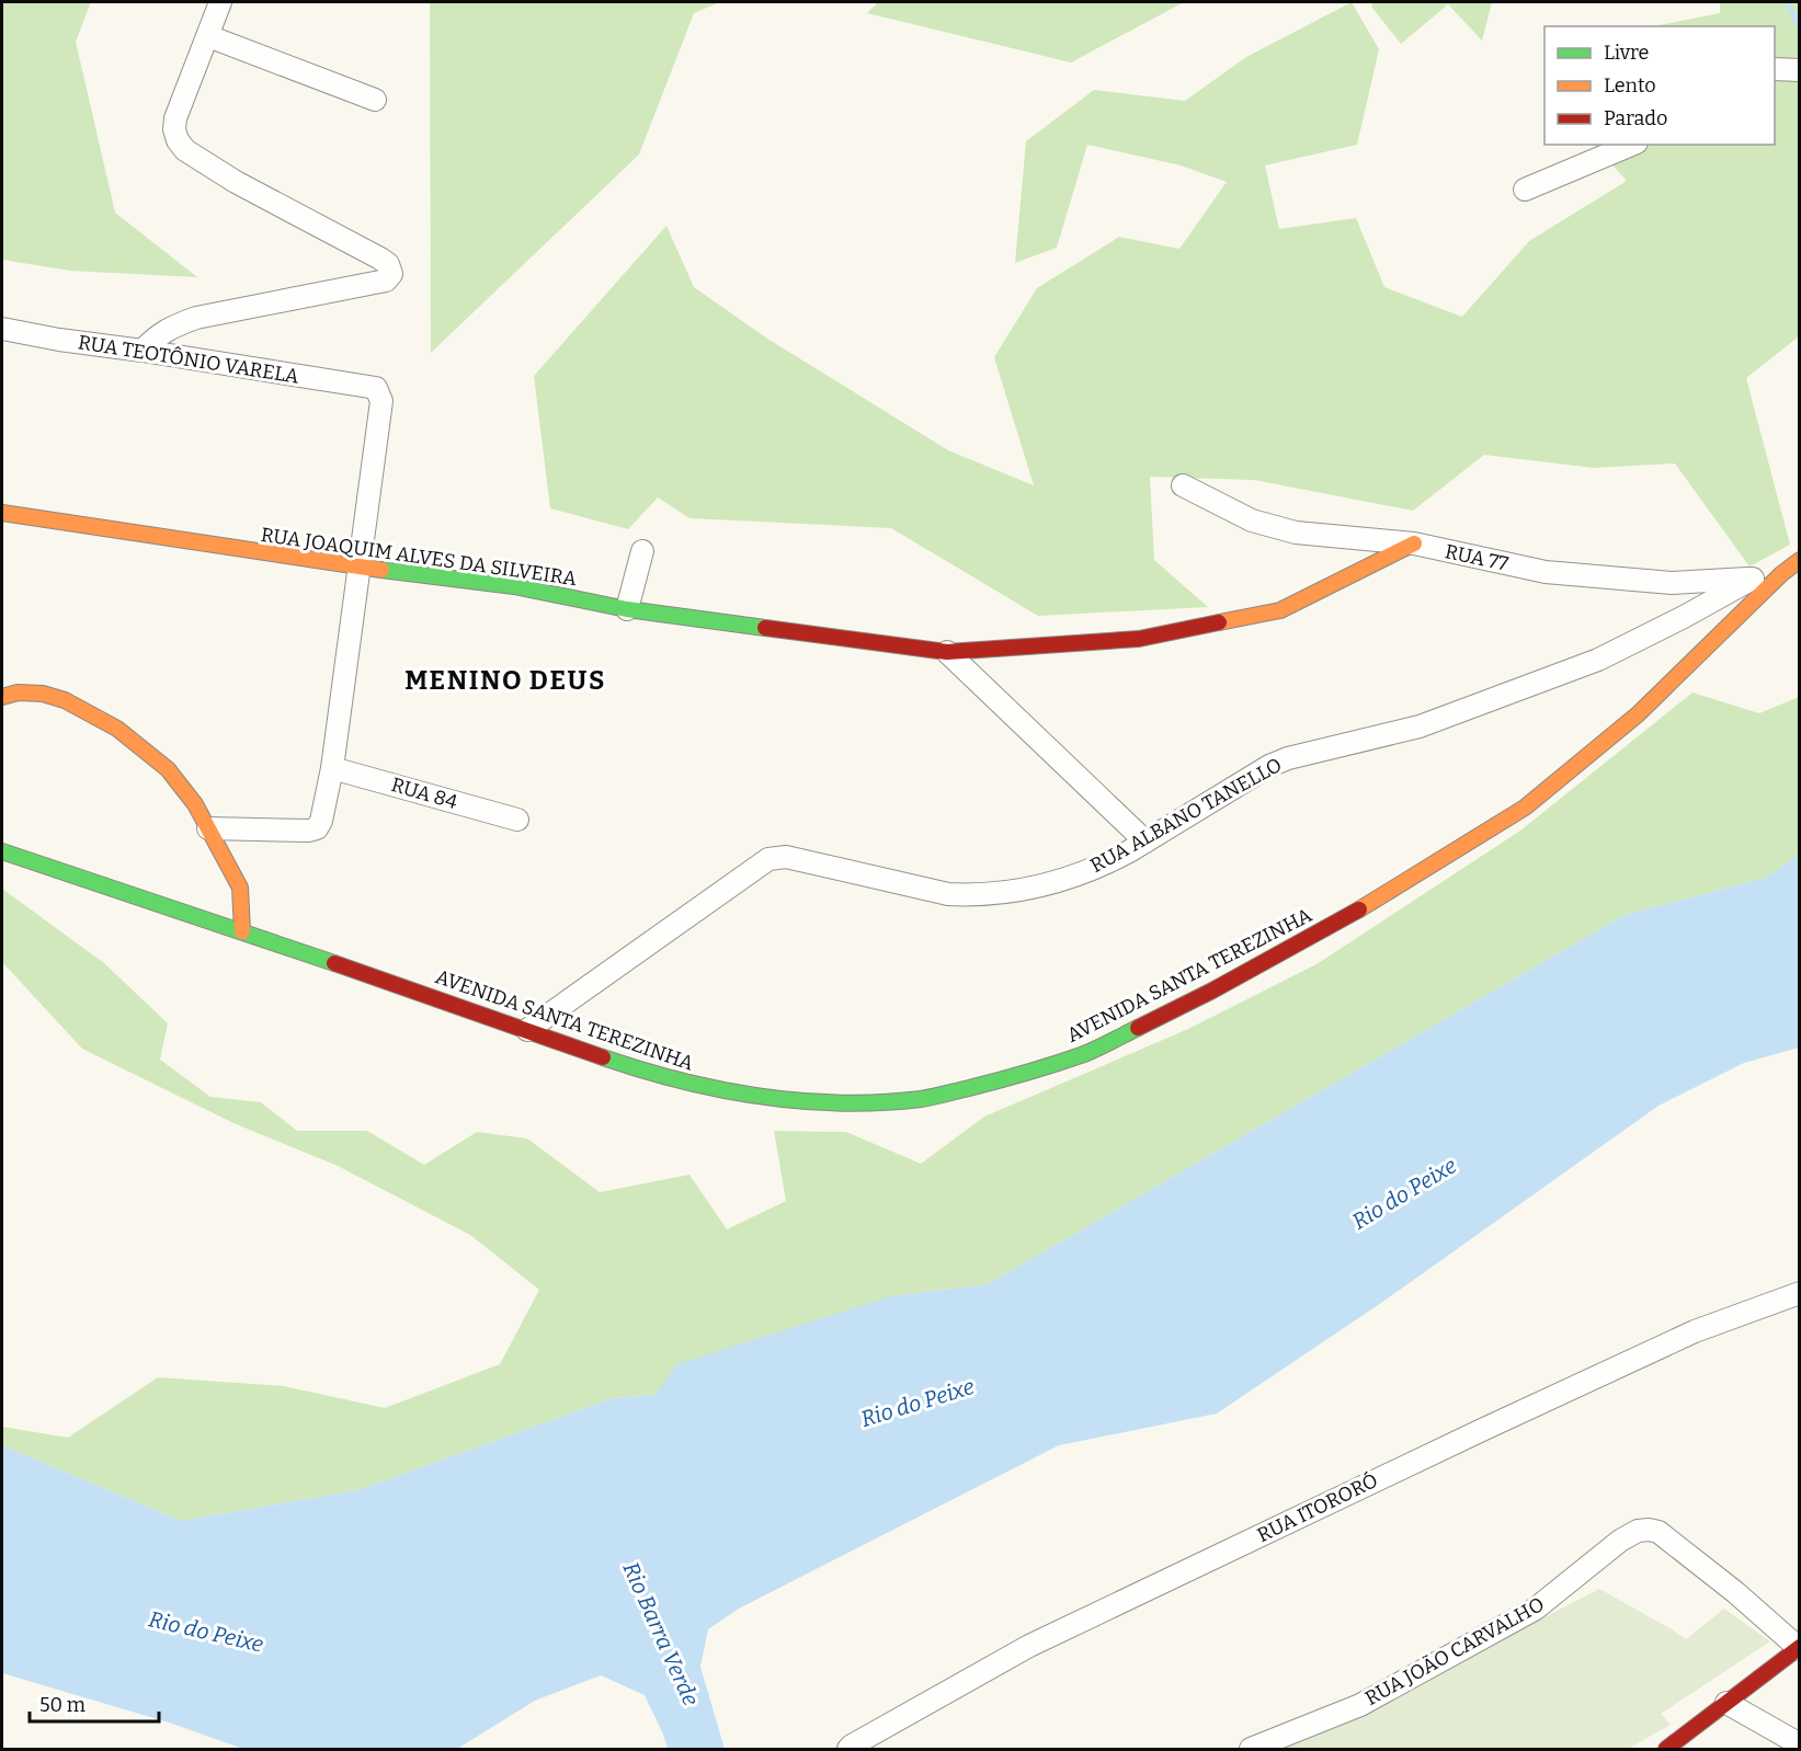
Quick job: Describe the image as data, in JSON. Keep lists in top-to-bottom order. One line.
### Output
{"streets":{"main road":["RUA JOAQUIM ALVES DA SILVEIRA","AVENIDA SANTA TEREZINHA"],"street":["RUA TEOTÔNIO VARELA","RUA 77","RUA 84","RUA ALBANO TANELLO","RUA ITORORÓ","RUA JOÃO CARVALHO"]},"crossings":[["RUA TEOTÔNIO VARELA","RUA JOAQUIM ALVES DA SILVEIRA"],["RUA JOAQUIM ALVES DA SILVEIRA","RUA 77"],["RUA 77","RUA ALBANO TANELLO"],["RUA 77","AVENIDA SANTA TEREZINHA"],["RUA ALBANO TANELLO","AVENIDA SANTA TEREZINHA"]],"districts":["MENINO DEUS"],"water":["Rio do Peixe","Rio Barra Verde"],"legend":["Livre","Lento","Parado"],"scale_bar":"50 m"}
